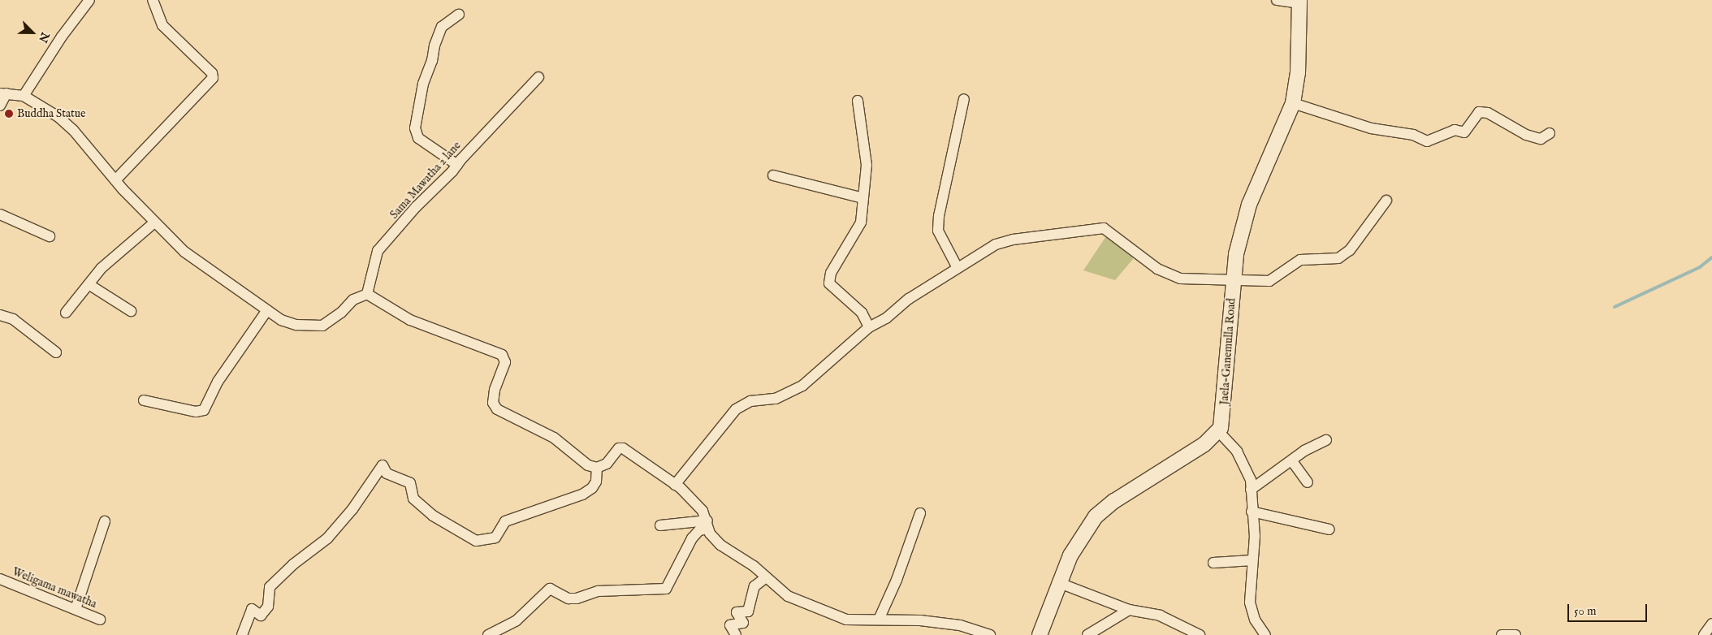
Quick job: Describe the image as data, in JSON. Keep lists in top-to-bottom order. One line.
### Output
{"streets":{"main road":["Jaela-Ganemulla Road"],"street":["Sama Mawatha 2 lane","Weligama mawatha"]},"places":["Buddha Statue"],"scale_bar":"50 m","north":"bottom right"}
